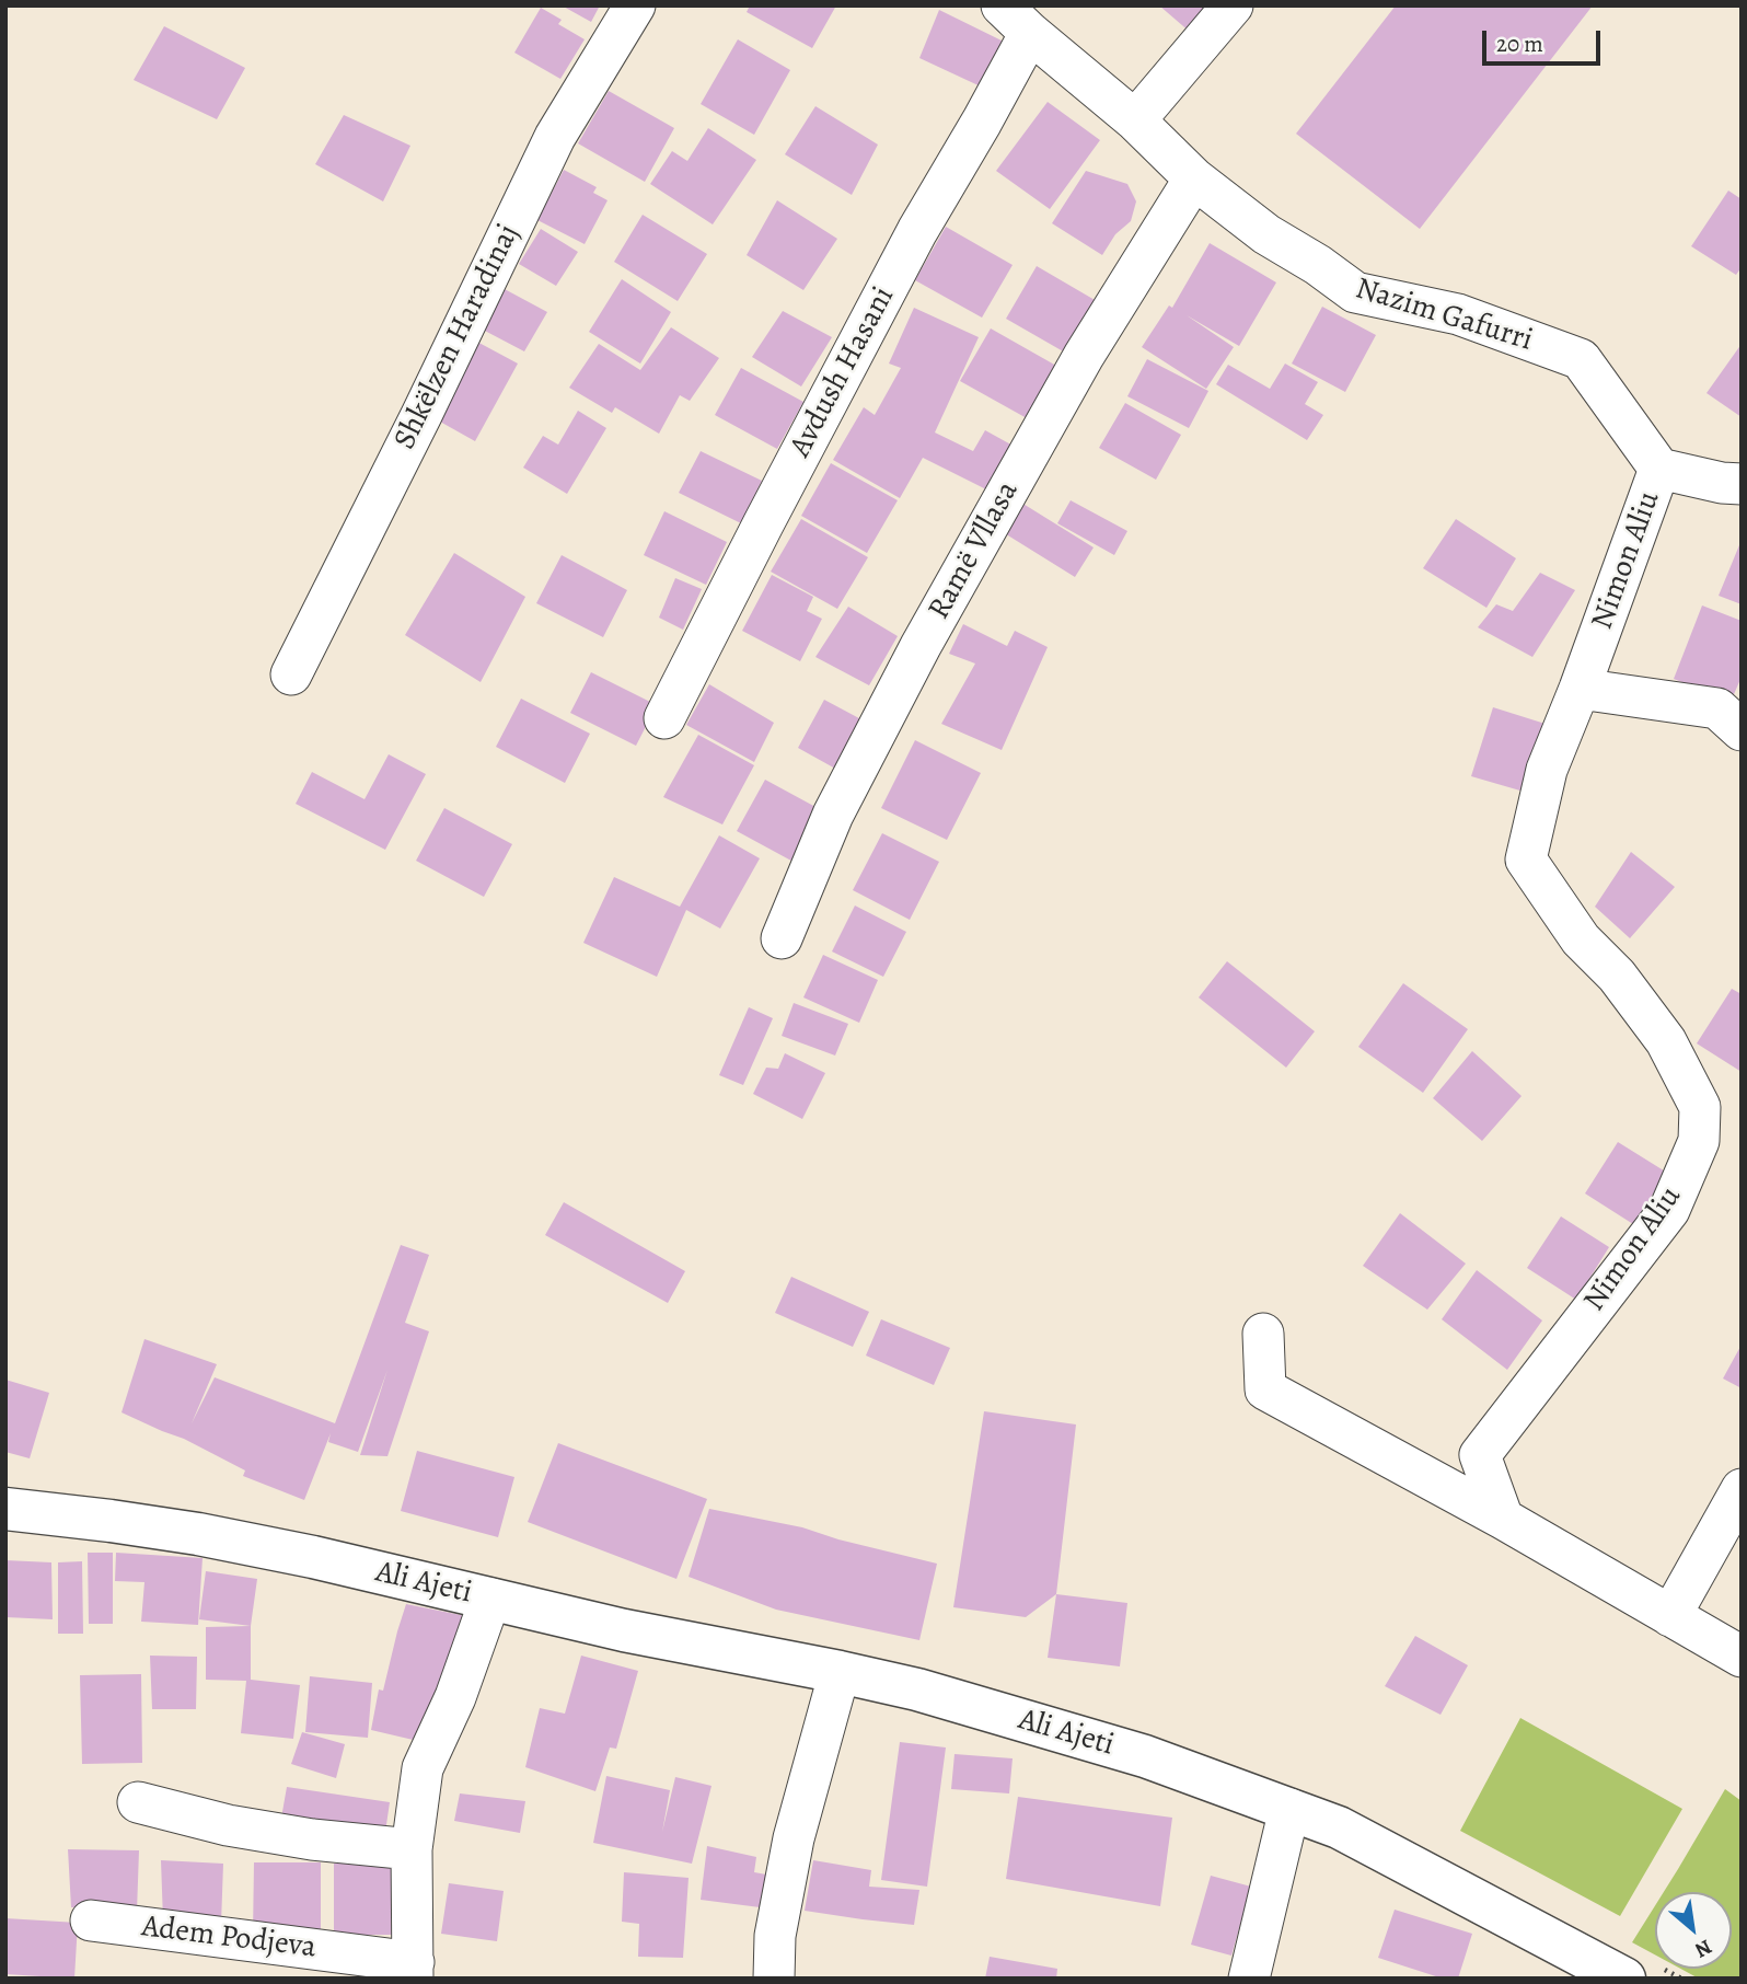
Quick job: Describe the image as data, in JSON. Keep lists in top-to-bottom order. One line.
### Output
{"streets":{"main road":["Ali Ajeti"],"street":["Nazim Gafurri","Shkëlzen Haradinaj","Avdush Hasani","Ramë Vllasa","Nimon Aliu","Adem Podjeva"]},"crossings":[["Nazim Gafurri","Avdush Hasani"],["Nazim Gafurri","Ramë Vllasa"],["Nazim Gafurri","Nimon Aliu"],["Ali Ajeti","Adem Podjeva"]],"scale_bar":"20 m","north":"bottom right"}
